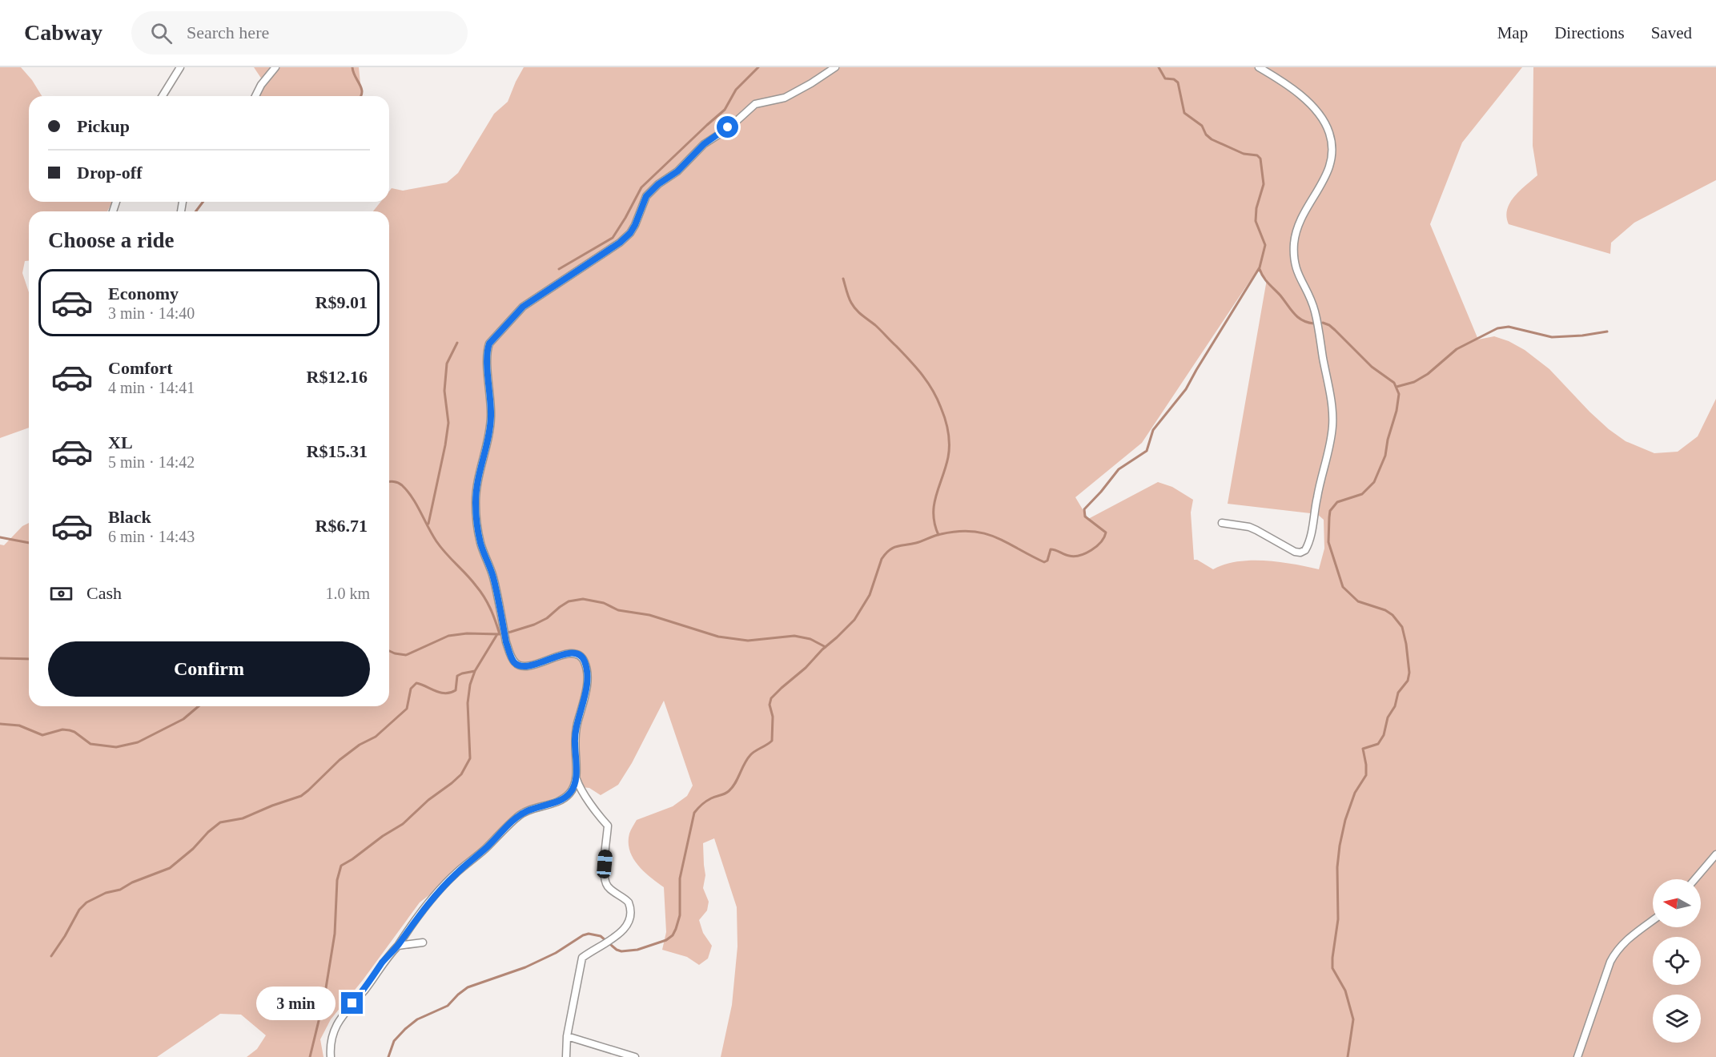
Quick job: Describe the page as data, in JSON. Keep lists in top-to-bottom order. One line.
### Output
{"north":"left","page":{"header":"Cabway","search":"Search here","nav":["Map","Directions","Saved"],"banner":["Pickup","Drop-off"],"heading":"Choose a ride","list":[{"name":"Economy","note":"3 min · 14:40","value":"R$9.01"},{"name":"Comfort","note":"4 min · 14:41","value":"R$12.16"},{"name":"XL","note":"5 min · 14:42","value":"R$15.31"},{"name":"Black","note":"6 min · 14:43","value":"R$6.71"}],"pay":["Cash","1.0 km"],"buttons":"Confirm","bubble":"3 min"}}
